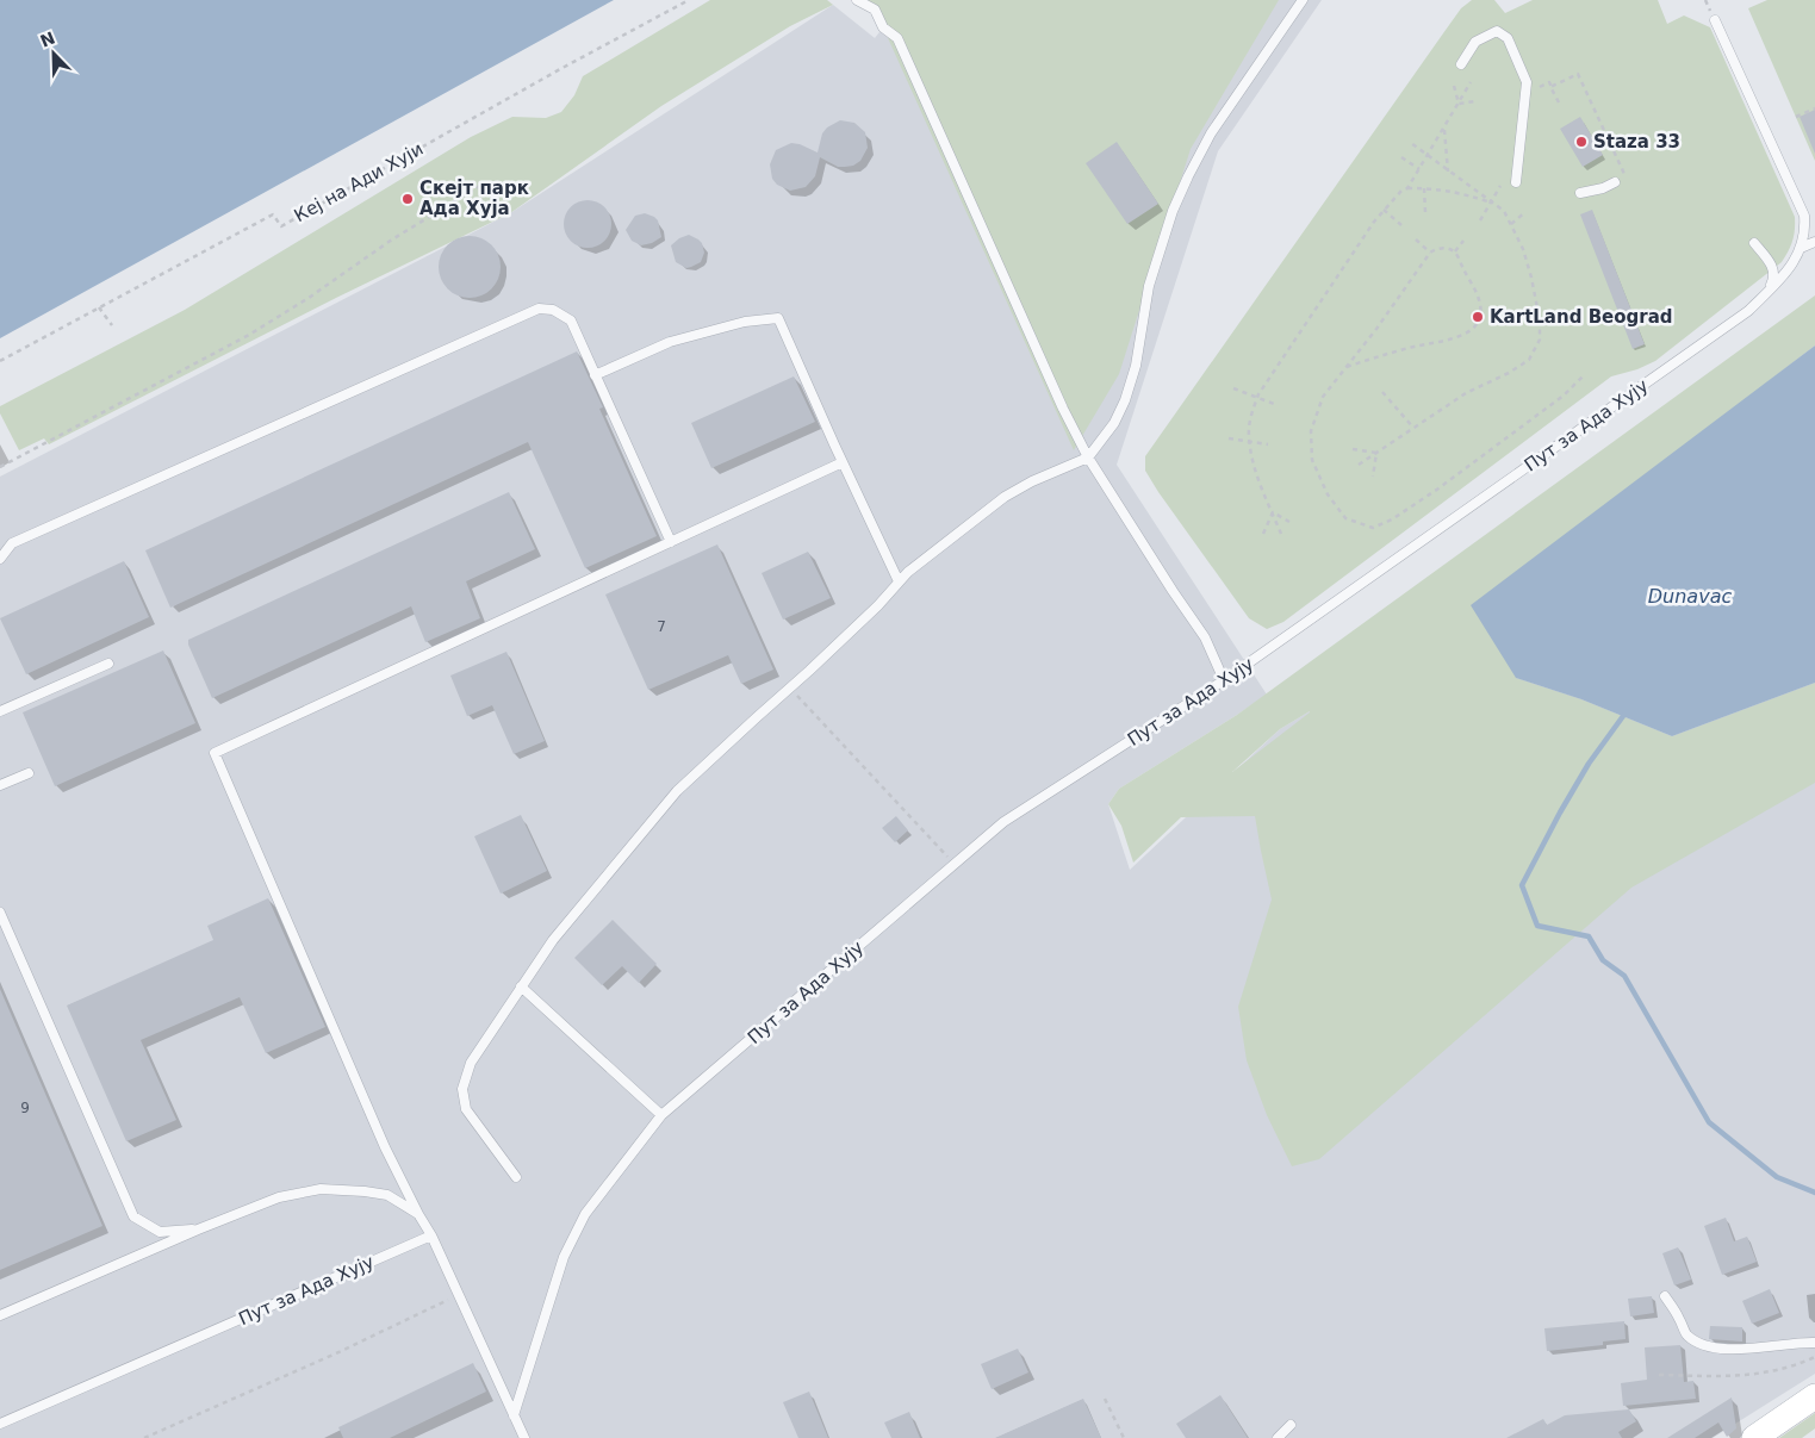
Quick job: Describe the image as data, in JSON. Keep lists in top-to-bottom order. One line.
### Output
{"streets":{"lane":["Пут за Ада Хују"],"path":["Кеј на Ади Хуји"]},"water":["Dunavac"],"places":["Staza 33","Скејт парк Ада Хуја","KartLand Beograd"],"house_numbers":["7","9"],"north":"top left"}
